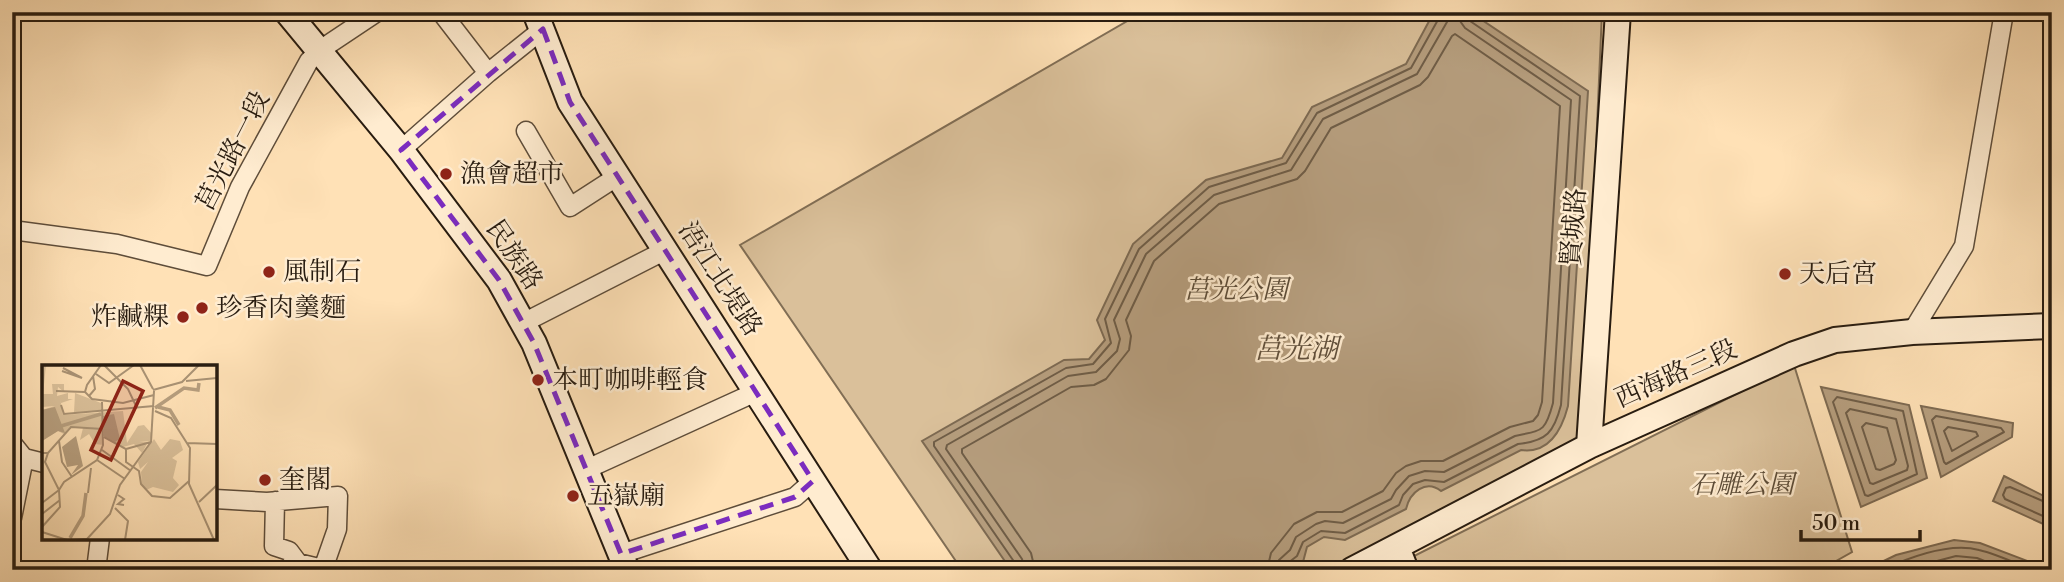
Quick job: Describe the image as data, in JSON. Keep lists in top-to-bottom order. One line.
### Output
{"streets":{"main road":["賢城路","民族路","浯江北堤路","西海路三段"],"street":["莒光路一段"]},"crossings":[["莒光路一段","民族路"],["賢城路","西海路三段"]],"water":["莒光湖"],"parks":["莒光公園","石雕公園"],"places":["漁會超市","風制石","天后宮","珍香肉羹麵","炸鹹粿","本町咖啡輕食","奎閣","五嶽廟"],"scale_bar":"50 m"}
